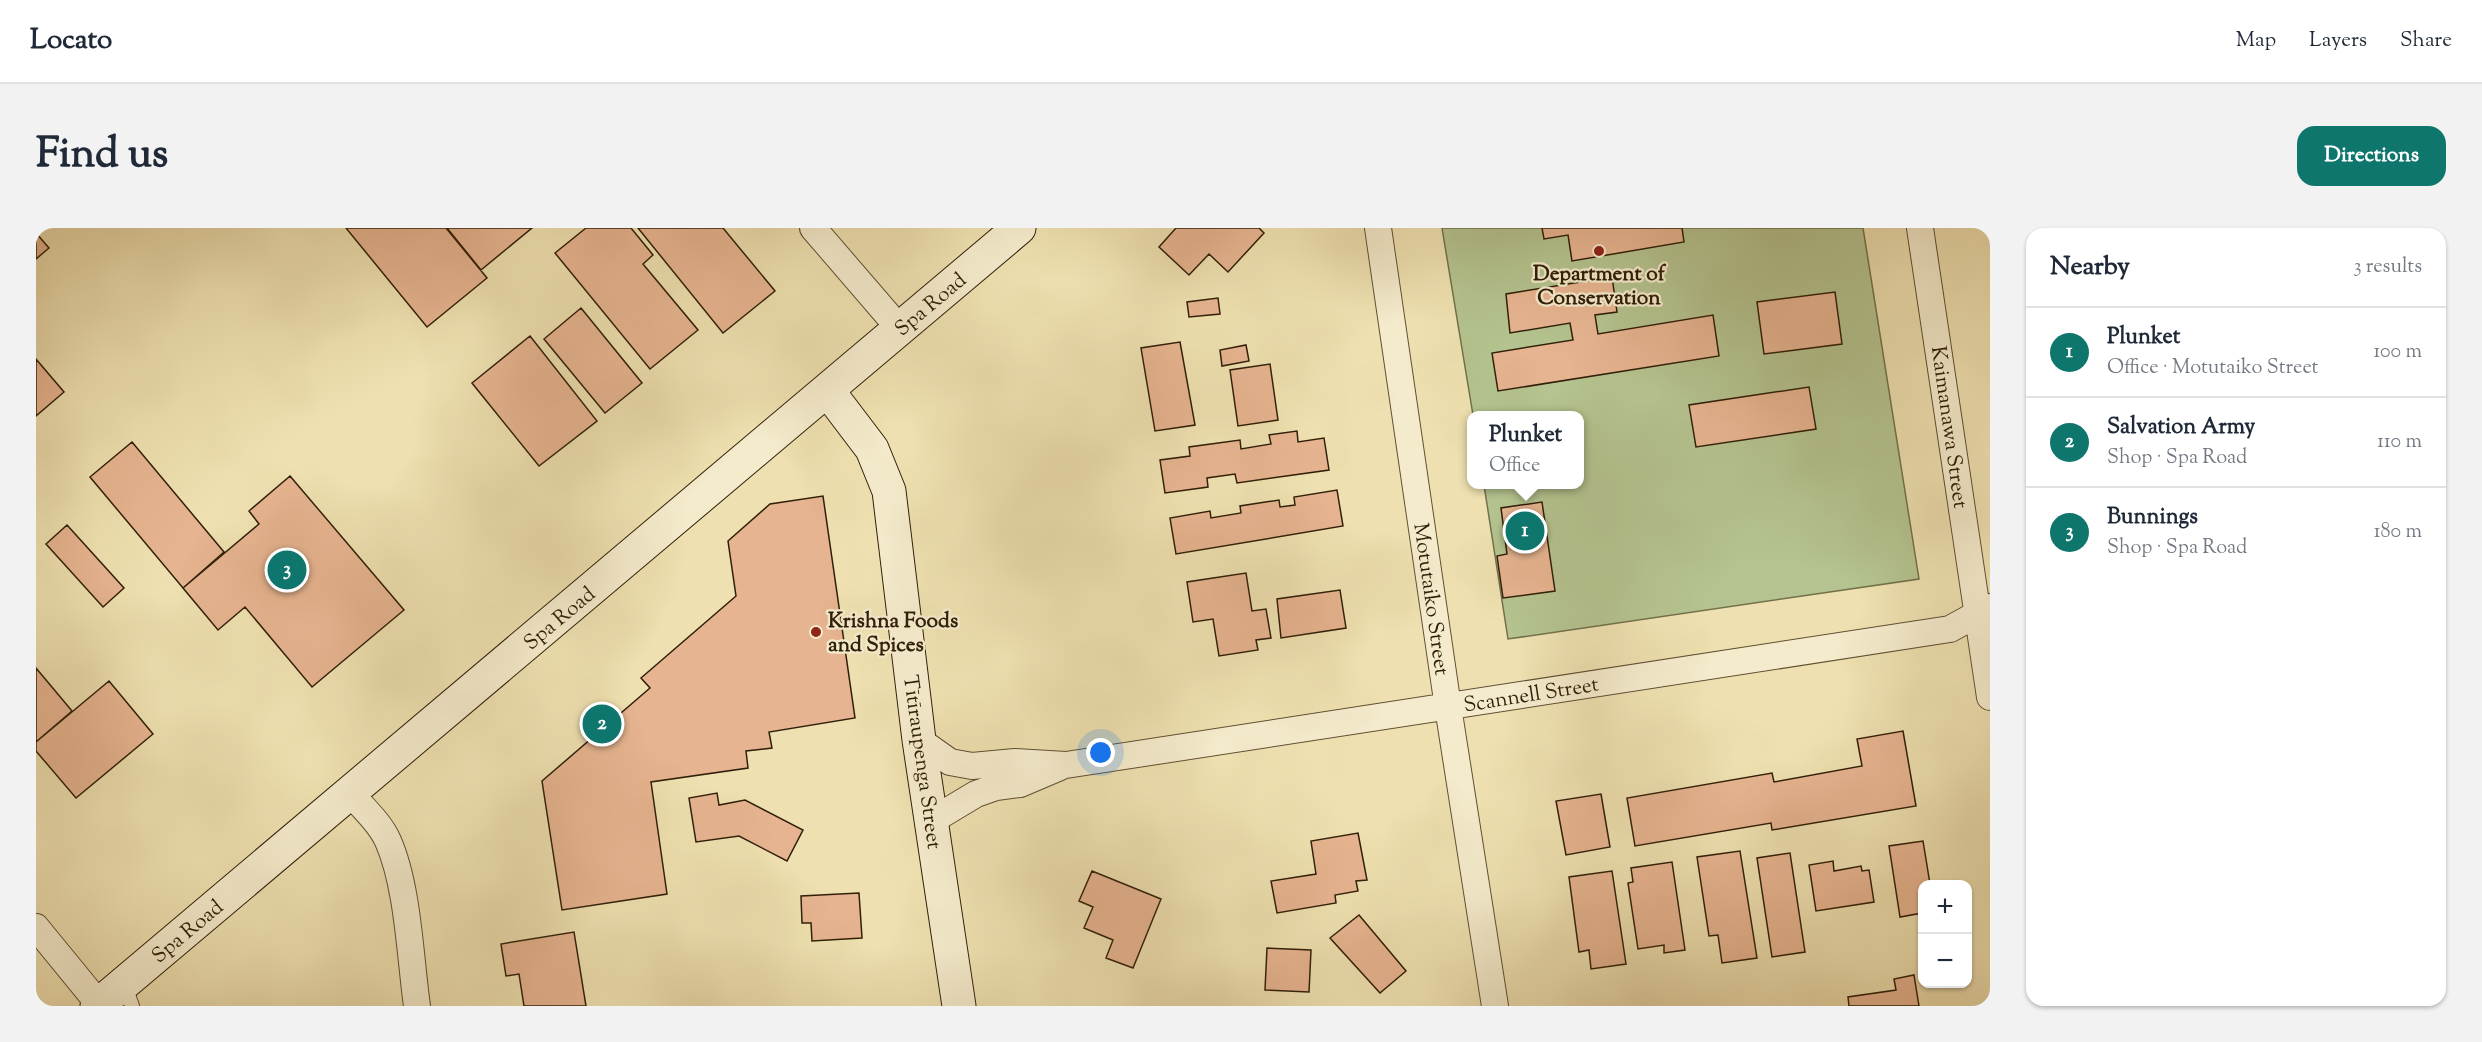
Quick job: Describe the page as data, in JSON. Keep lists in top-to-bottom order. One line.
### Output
{"streets":{"main road":["Spa Road","Tītīraupenga Street"],"street":["Kaimanawa Street","Motutaiko Street","Scannell Street"]},"crossings":[["Spa Road","Tītīraupenga Street"],["Kaimanawa Street","Scannell Street"],["Motutaiko Street","Scannell Street"],["Scannell Street","Tītīraupenga Street"]],"places":["Department of Conservation","Krishna Foods and Spices"],"page":{"header":"Locato","nav":["Map","Layers","Share"],"title":"Find us","buttons":"Directions","heading":["Nearby","3 results"],"list":[{"mark":"1","name":"Plunket","note":"Office · Motutaiko Street","value":"100 m"},{"mark":"2","name":"Salvation Army","note":"Shop · Spa Road","value":"110 m"},{"mark":"3","name":"Bunnings","note":"Shop · Spa Road","value":"180 m"}],"popup":["Plunket","Office"],"pins":["1","3","2"],"map_buttons":["+","−"]}}
